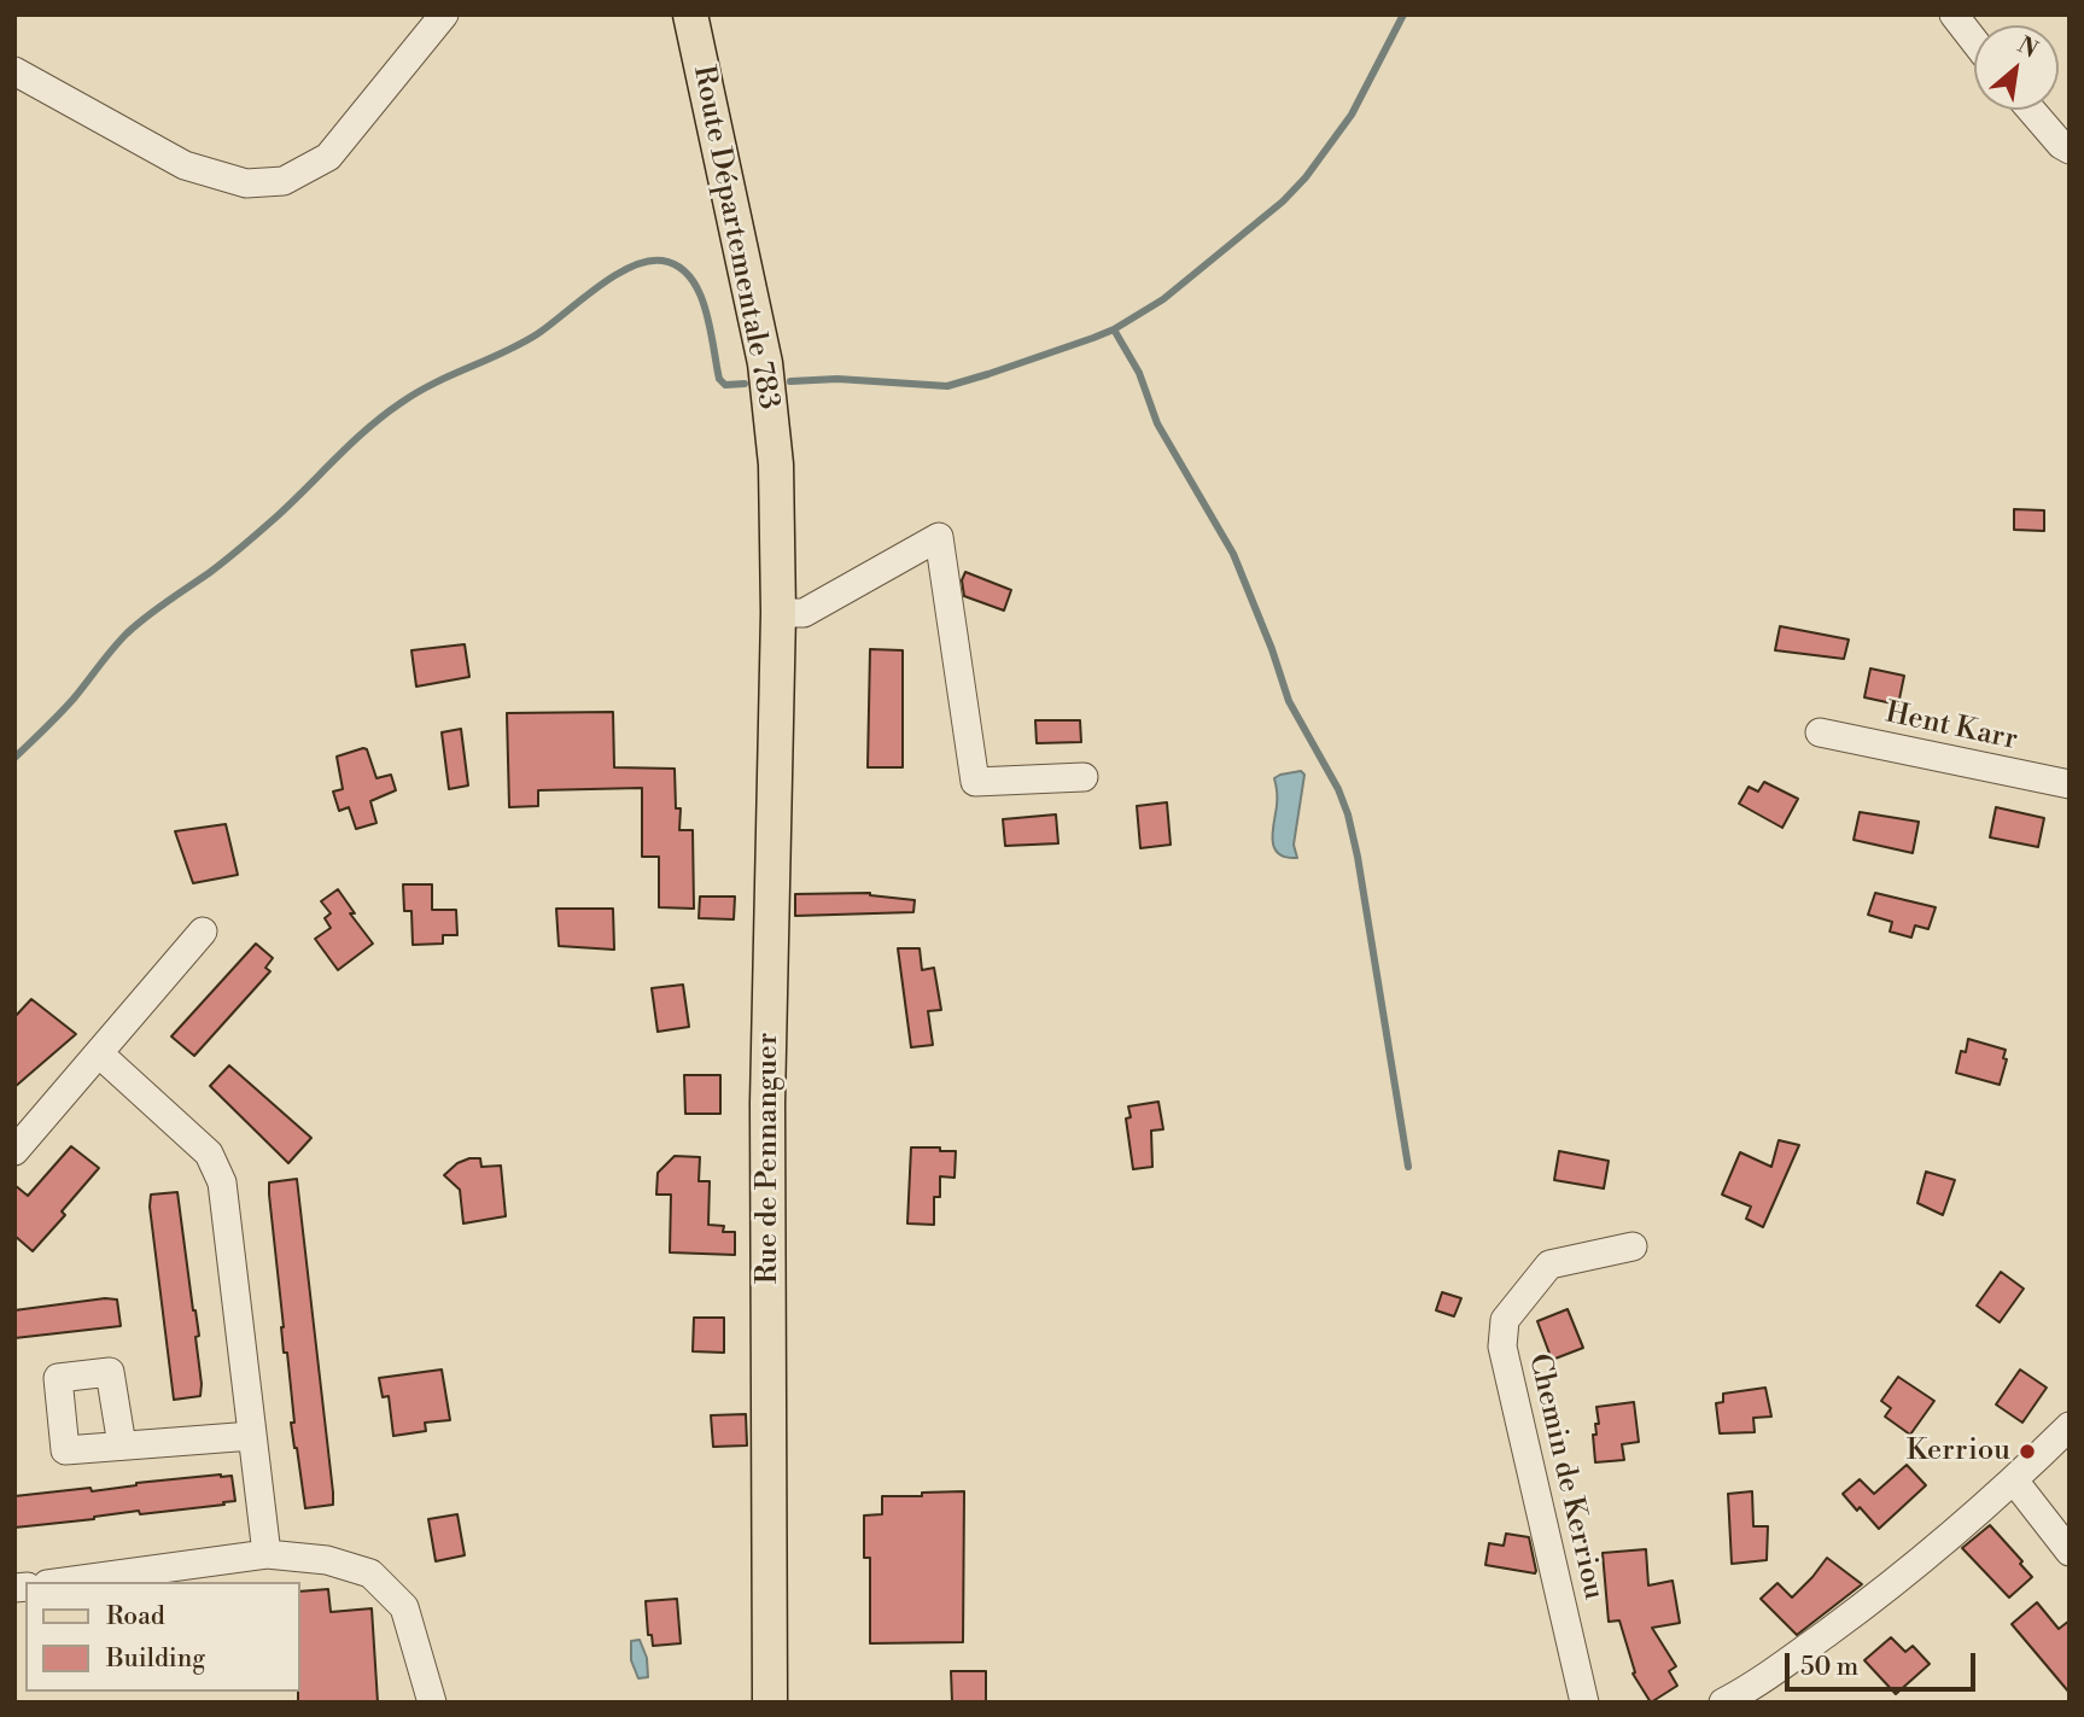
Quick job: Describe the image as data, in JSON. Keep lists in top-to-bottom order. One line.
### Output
{"streets":{"main road":["Route Départementale 783","Rue de Pennanguer"],"street":["Hent Karr","Chemin de Kerriou"]},"crossings":[["Route Départementale 783","Rue de Pennanguer"]],"places":["Kerriou"],"legend":["Road","Building"],"scale_bar":"50 m","north":"top right"}
